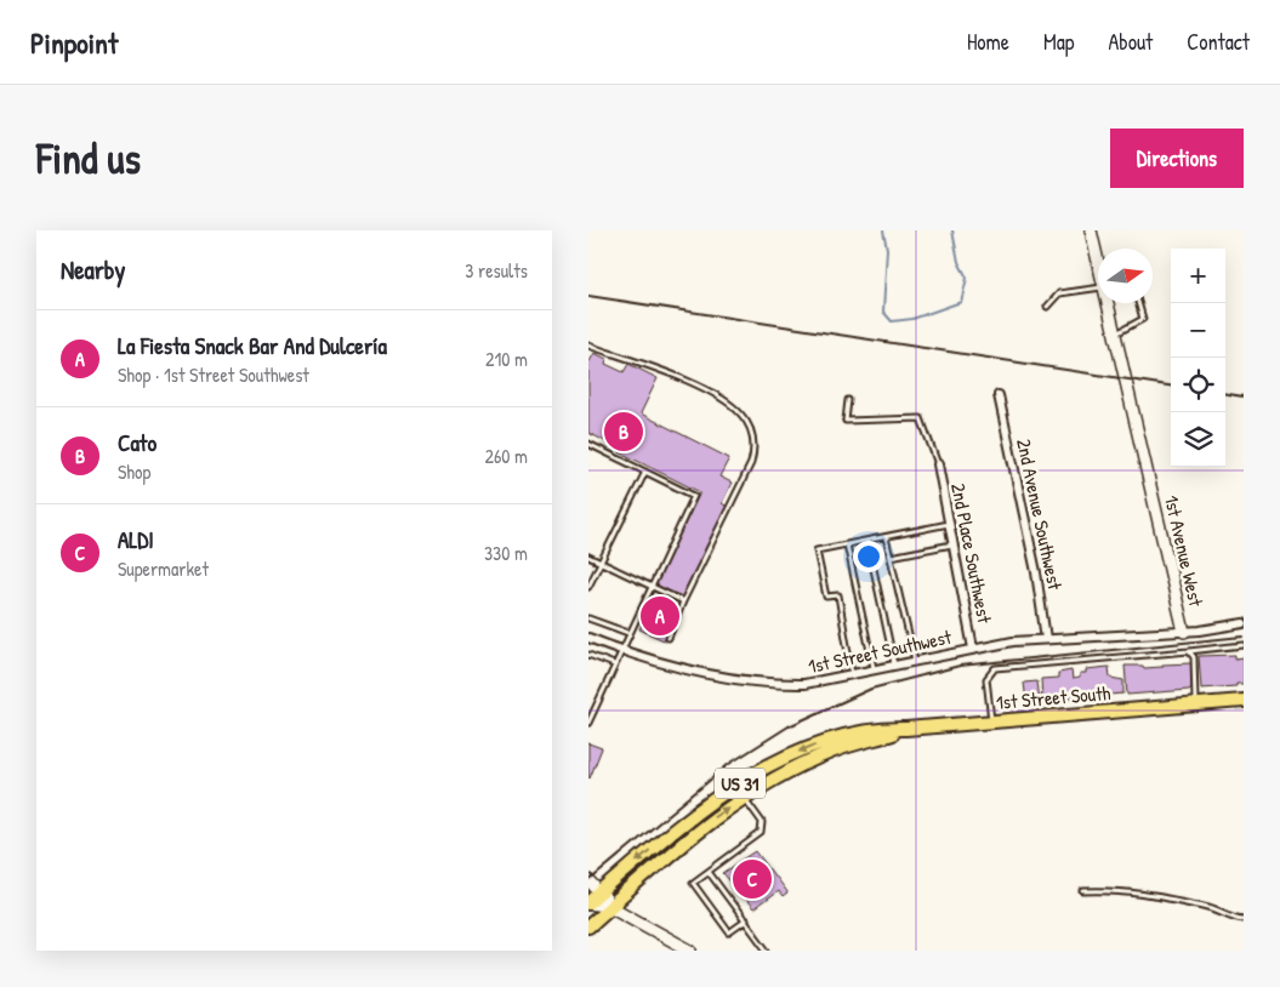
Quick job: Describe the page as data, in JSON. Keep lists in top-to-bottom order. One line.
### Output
{"streets":{"main road":["1st Street South","US 31"],"street":["2nd Avenue Southwest","1st Avenue West","2nd Place Southwest","1st Street Southwest"]},"crossings":[["2nd Avenue Southwest","1st Street Southwest"],["1st Avenue West","1st Street Southwest"],["2nd Place Southwest","1st Street Southwest"],["1st Street South","US 31"]],"north":"right","page":{"header":"Pinpoint","nav":["Home","Map","About","Contact"],"buttons":"Directions","title":"Find us","heading":["Nearby","3 results"],"map_buttons":["+","−"],"list":[{"mark":"A","name":"La Fiesta Snack Bar And Dulcería","note":"Shop · 1st Street Southwest","value":"210 m"},{"mark":"B","name":"Cato","note":"Shop","value":"260 m"},{"mark":"C","name":"ALDI","note":"Supermarket","value":"330 m"}],"pins":["B","A","C"]}}
